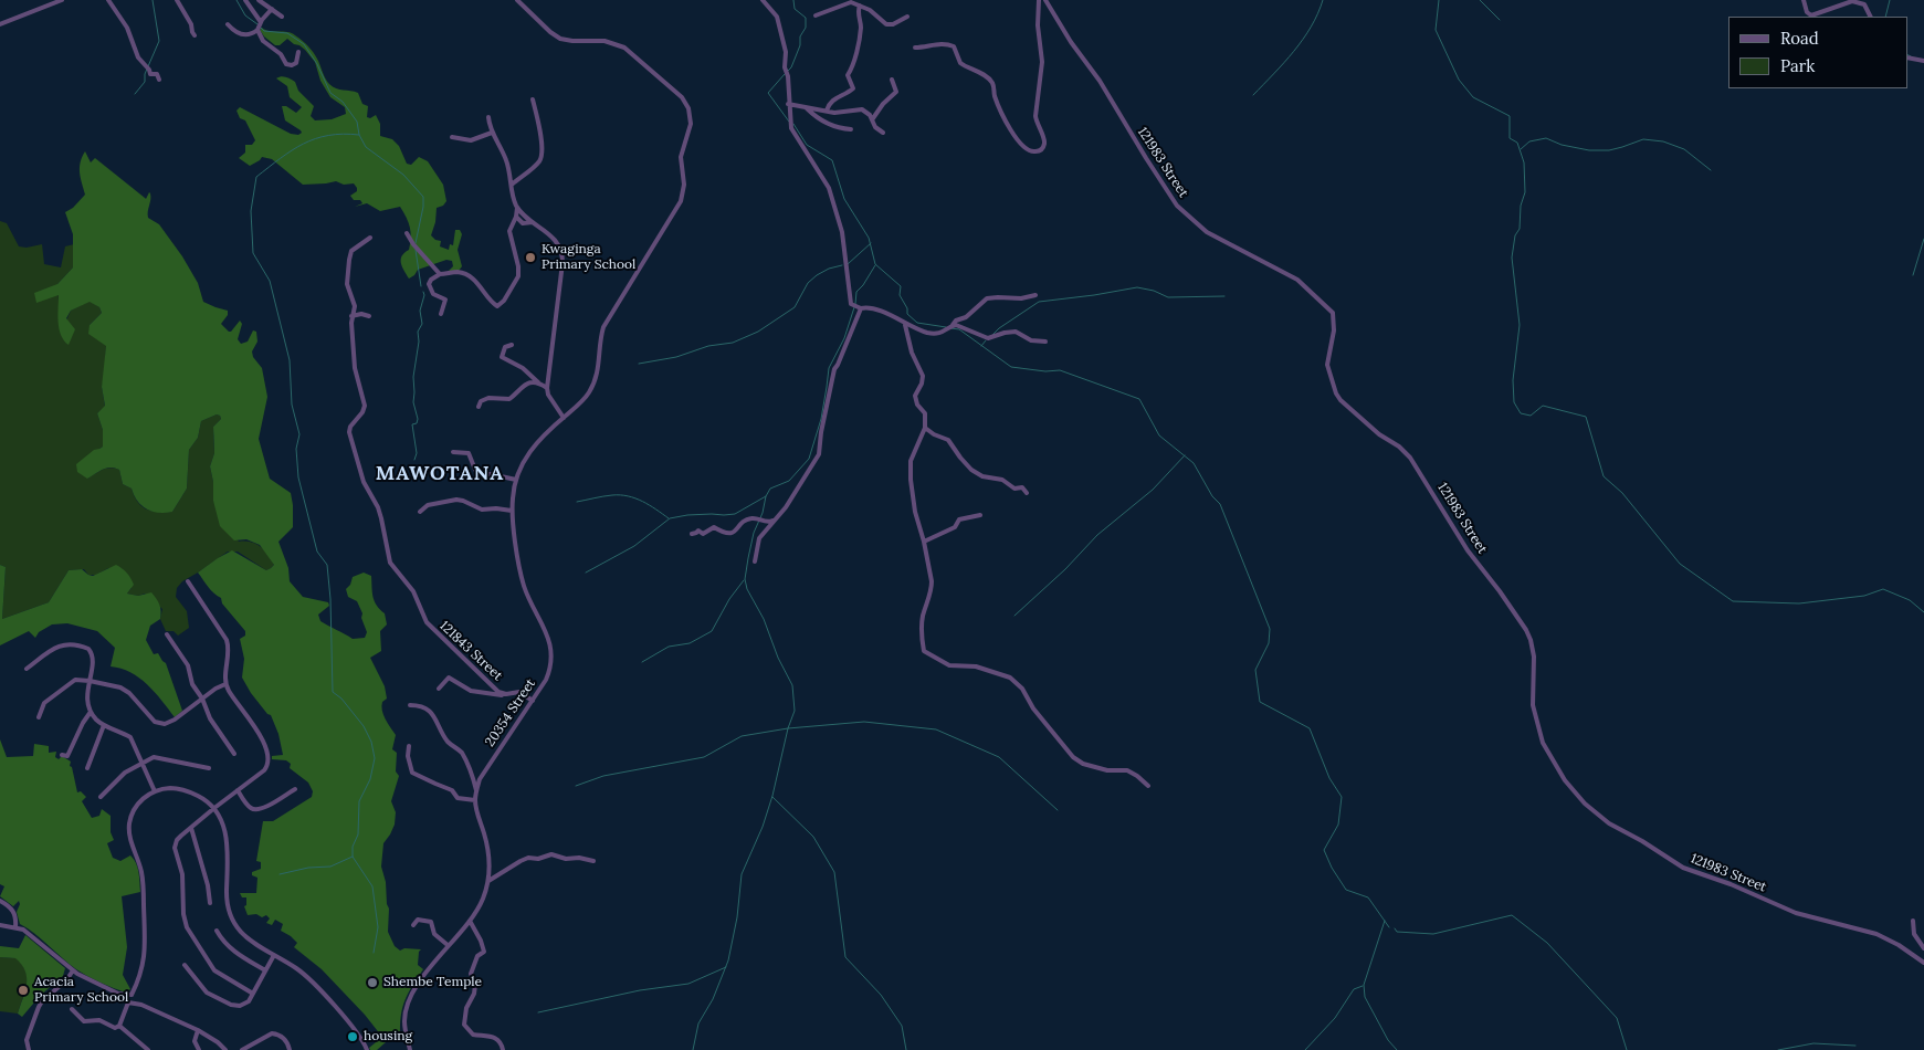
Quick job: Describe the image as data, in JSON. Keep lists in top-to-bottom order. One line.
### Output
{"streets":{"street":["121983 Street","121843 Street","20354 Street"]},"crossings":[["121843 Street","20354 Street"]],"districts":["MAWOTANA"],"places":["Kwaginga Primary School","Shembe Temple","Acacia Primary School","housing"],"legend":["Road","Park"]}
